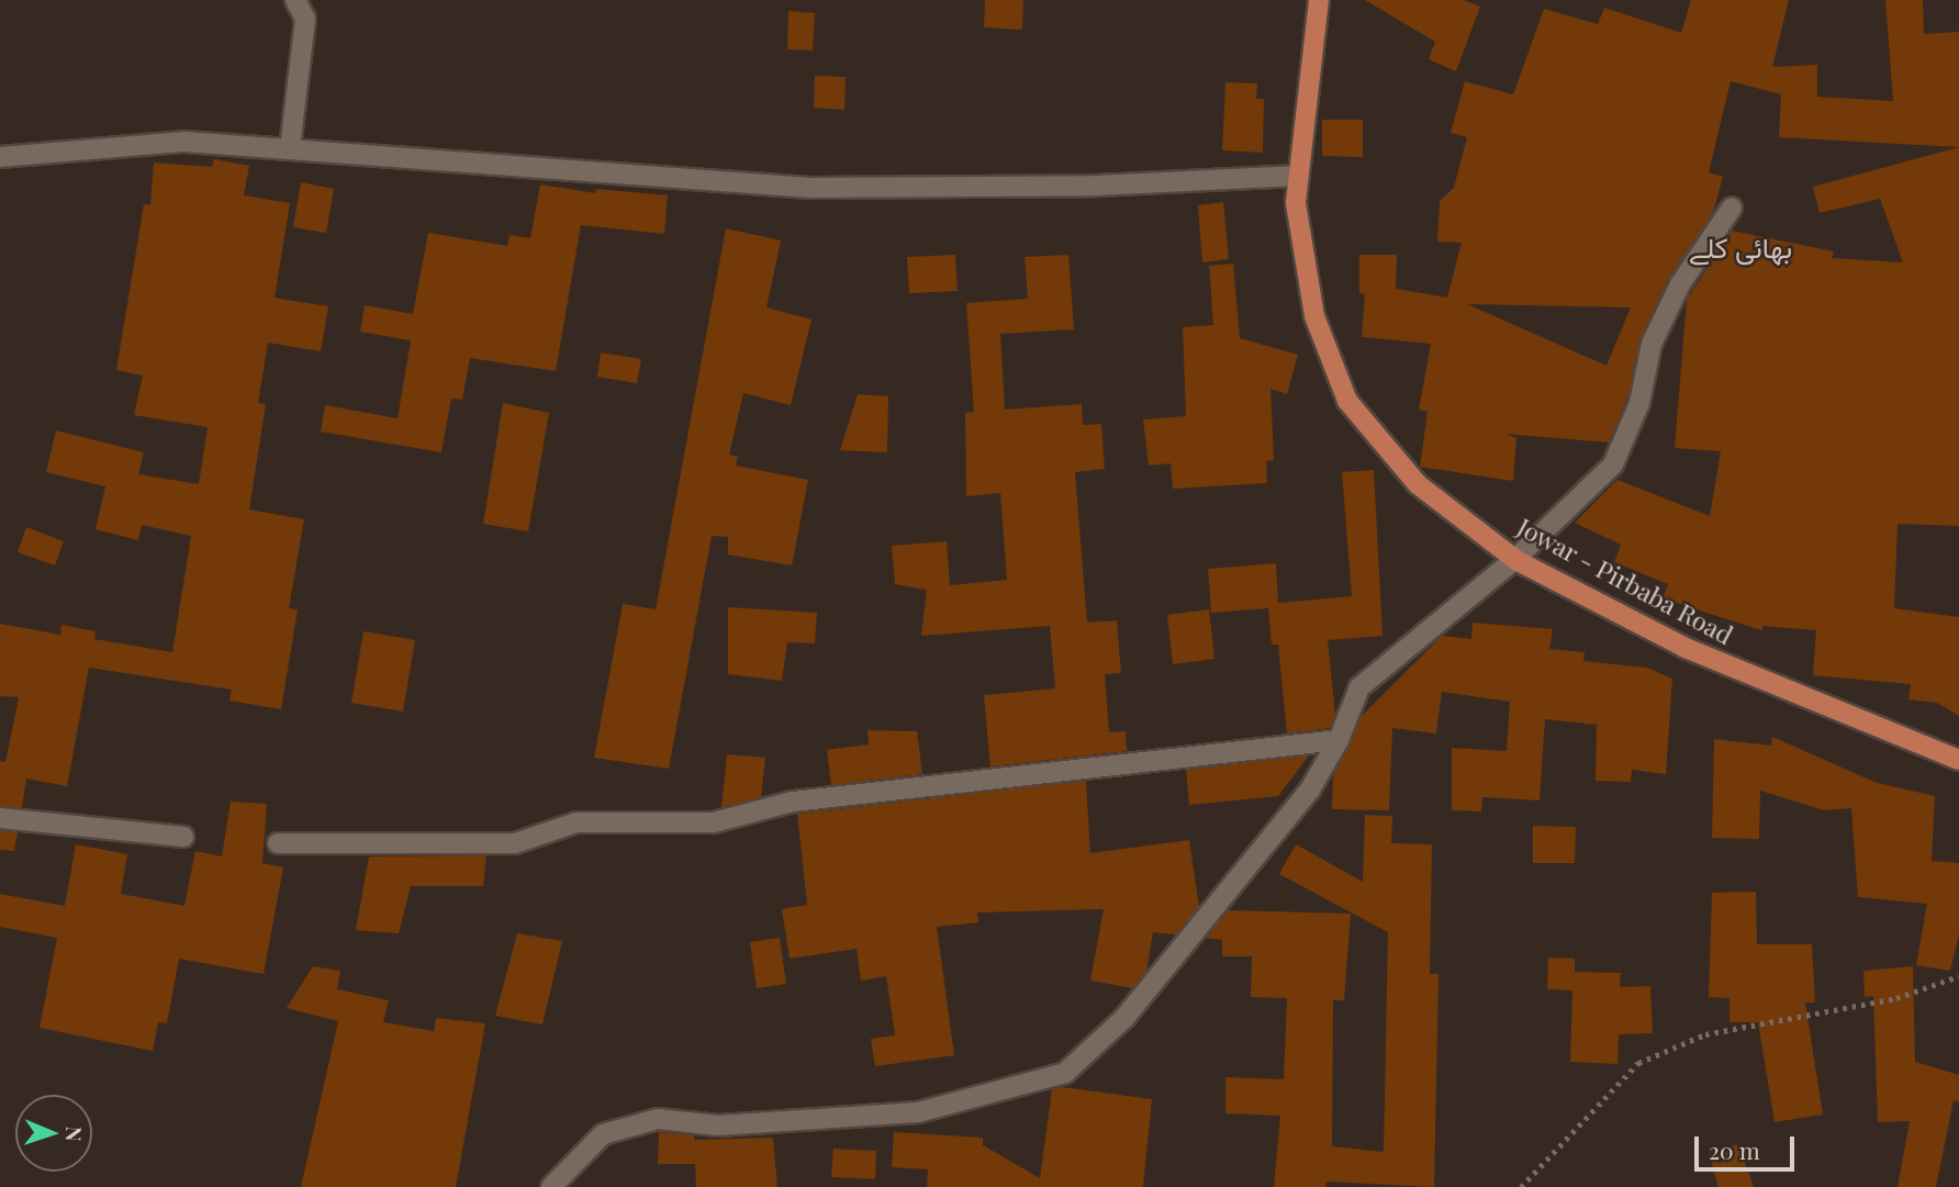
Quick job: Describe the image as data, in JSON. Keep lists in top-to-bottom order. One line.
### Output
{"streets":{"main road":["Jowar - Pirbaba Road"]},"districts":["بھائی كلے"],"scale_bar":"20 m","north":"right"}
